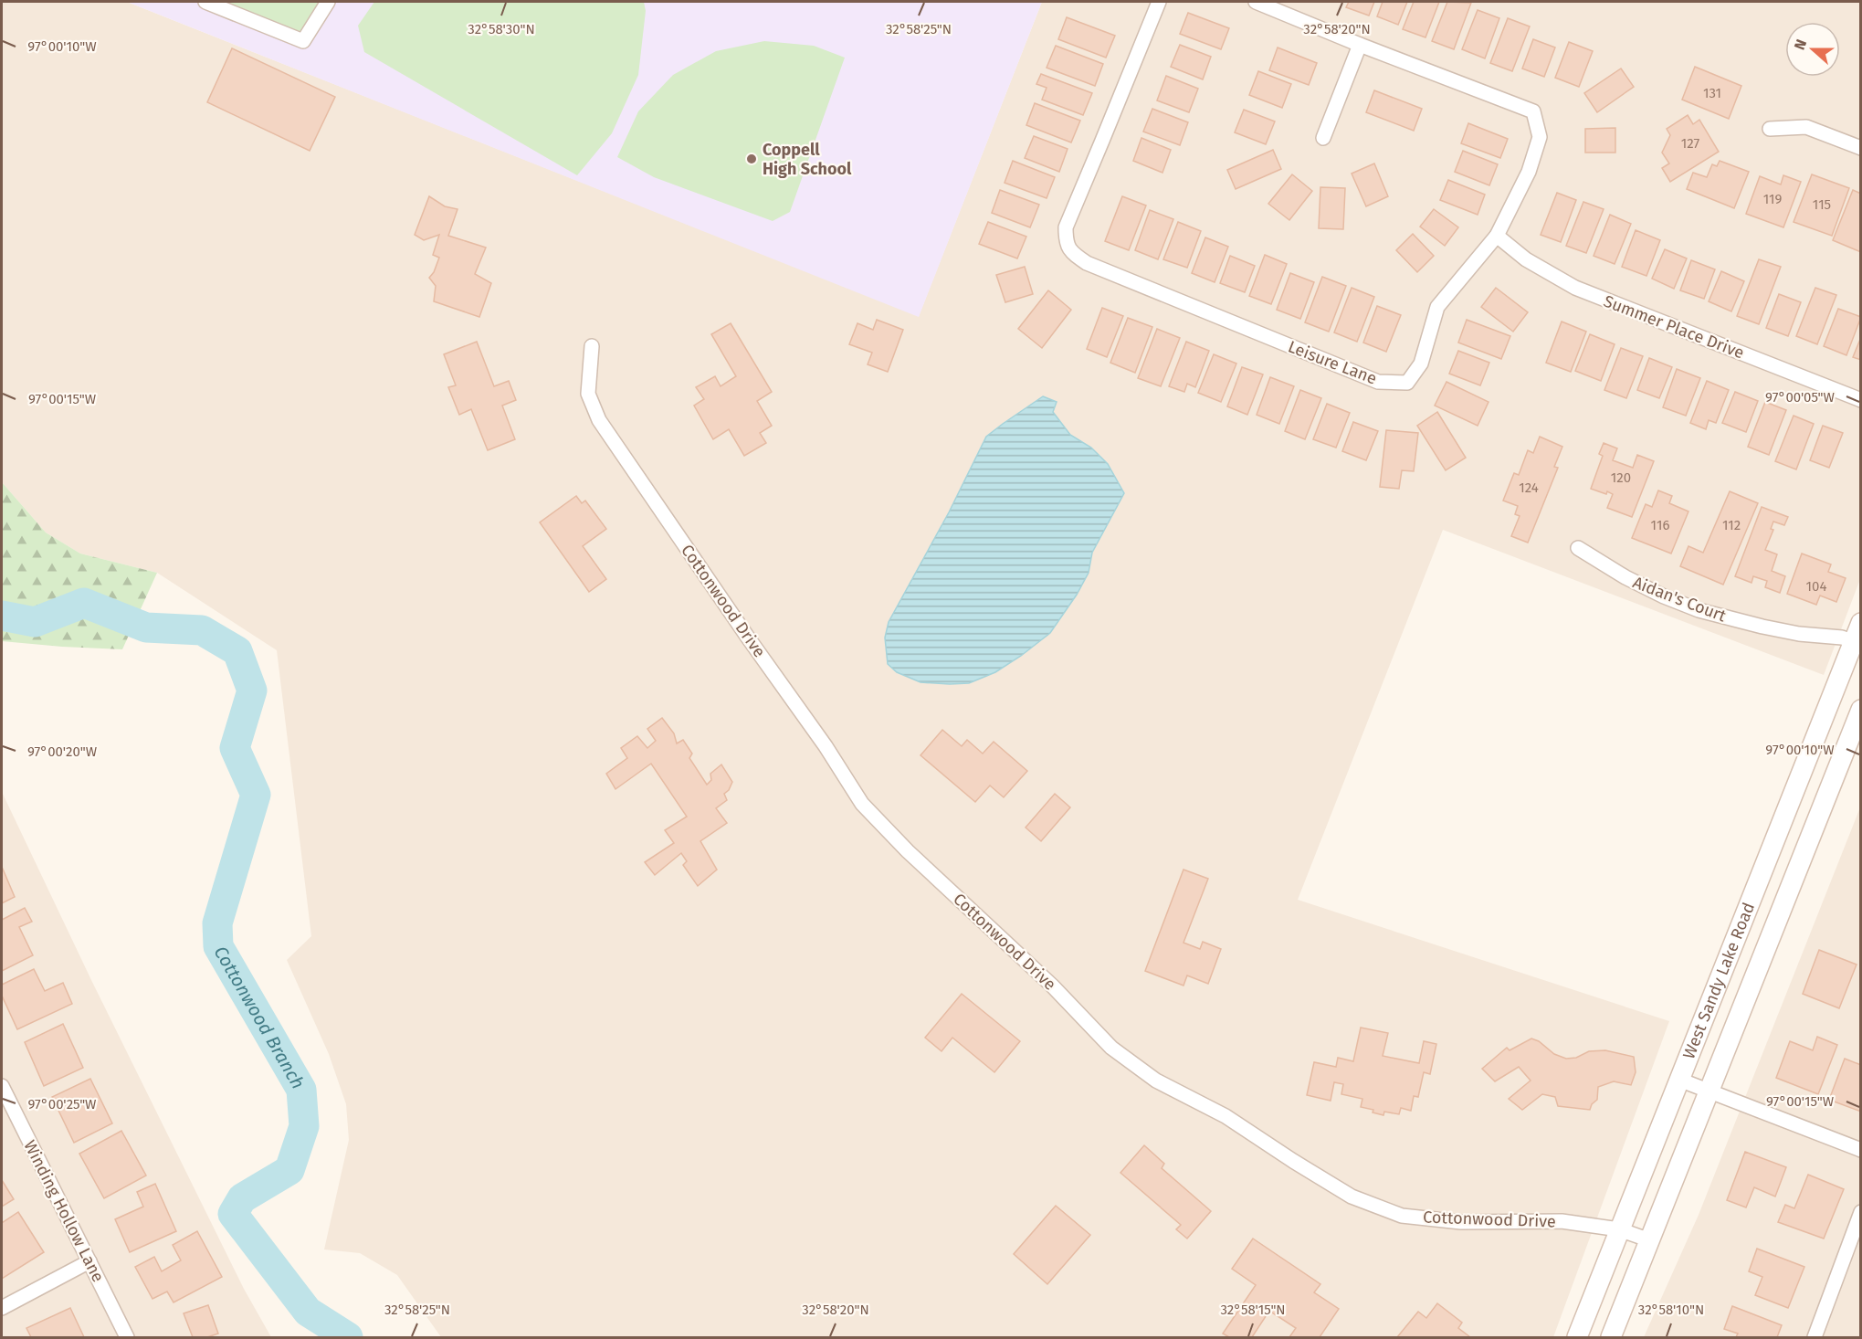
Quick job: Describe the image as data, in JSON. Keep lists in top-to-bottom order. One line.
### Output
{"streets":{"main road":["West Sandy Lake Road"],"street":["Summer Place Drive","Leisure Lane","Aidan's Court","Cottonwood Drive","Winding Hollow Lane"]},"crossings":[["Summer Place Drive","Leisure Lane"],["Aidan's Court","West Sandy Lake Road"],["Cottonwood Drive","West Sandy Lake Road"]],"water":["Cottonwood Branch"],"places":["Coppell High School"],"house_numbers":["131","127","119","115","120","124","116","112","104"],"north":"left","coordinates":["32°58'30\"N","32°58'25\"N","32°58'20\"N","97°00'10\"W","97°00'05\"W","97°00'15\"W","97°00'20\"W","97°00'25\"W","32°58'15\"N","32°58'10\"N"]}
